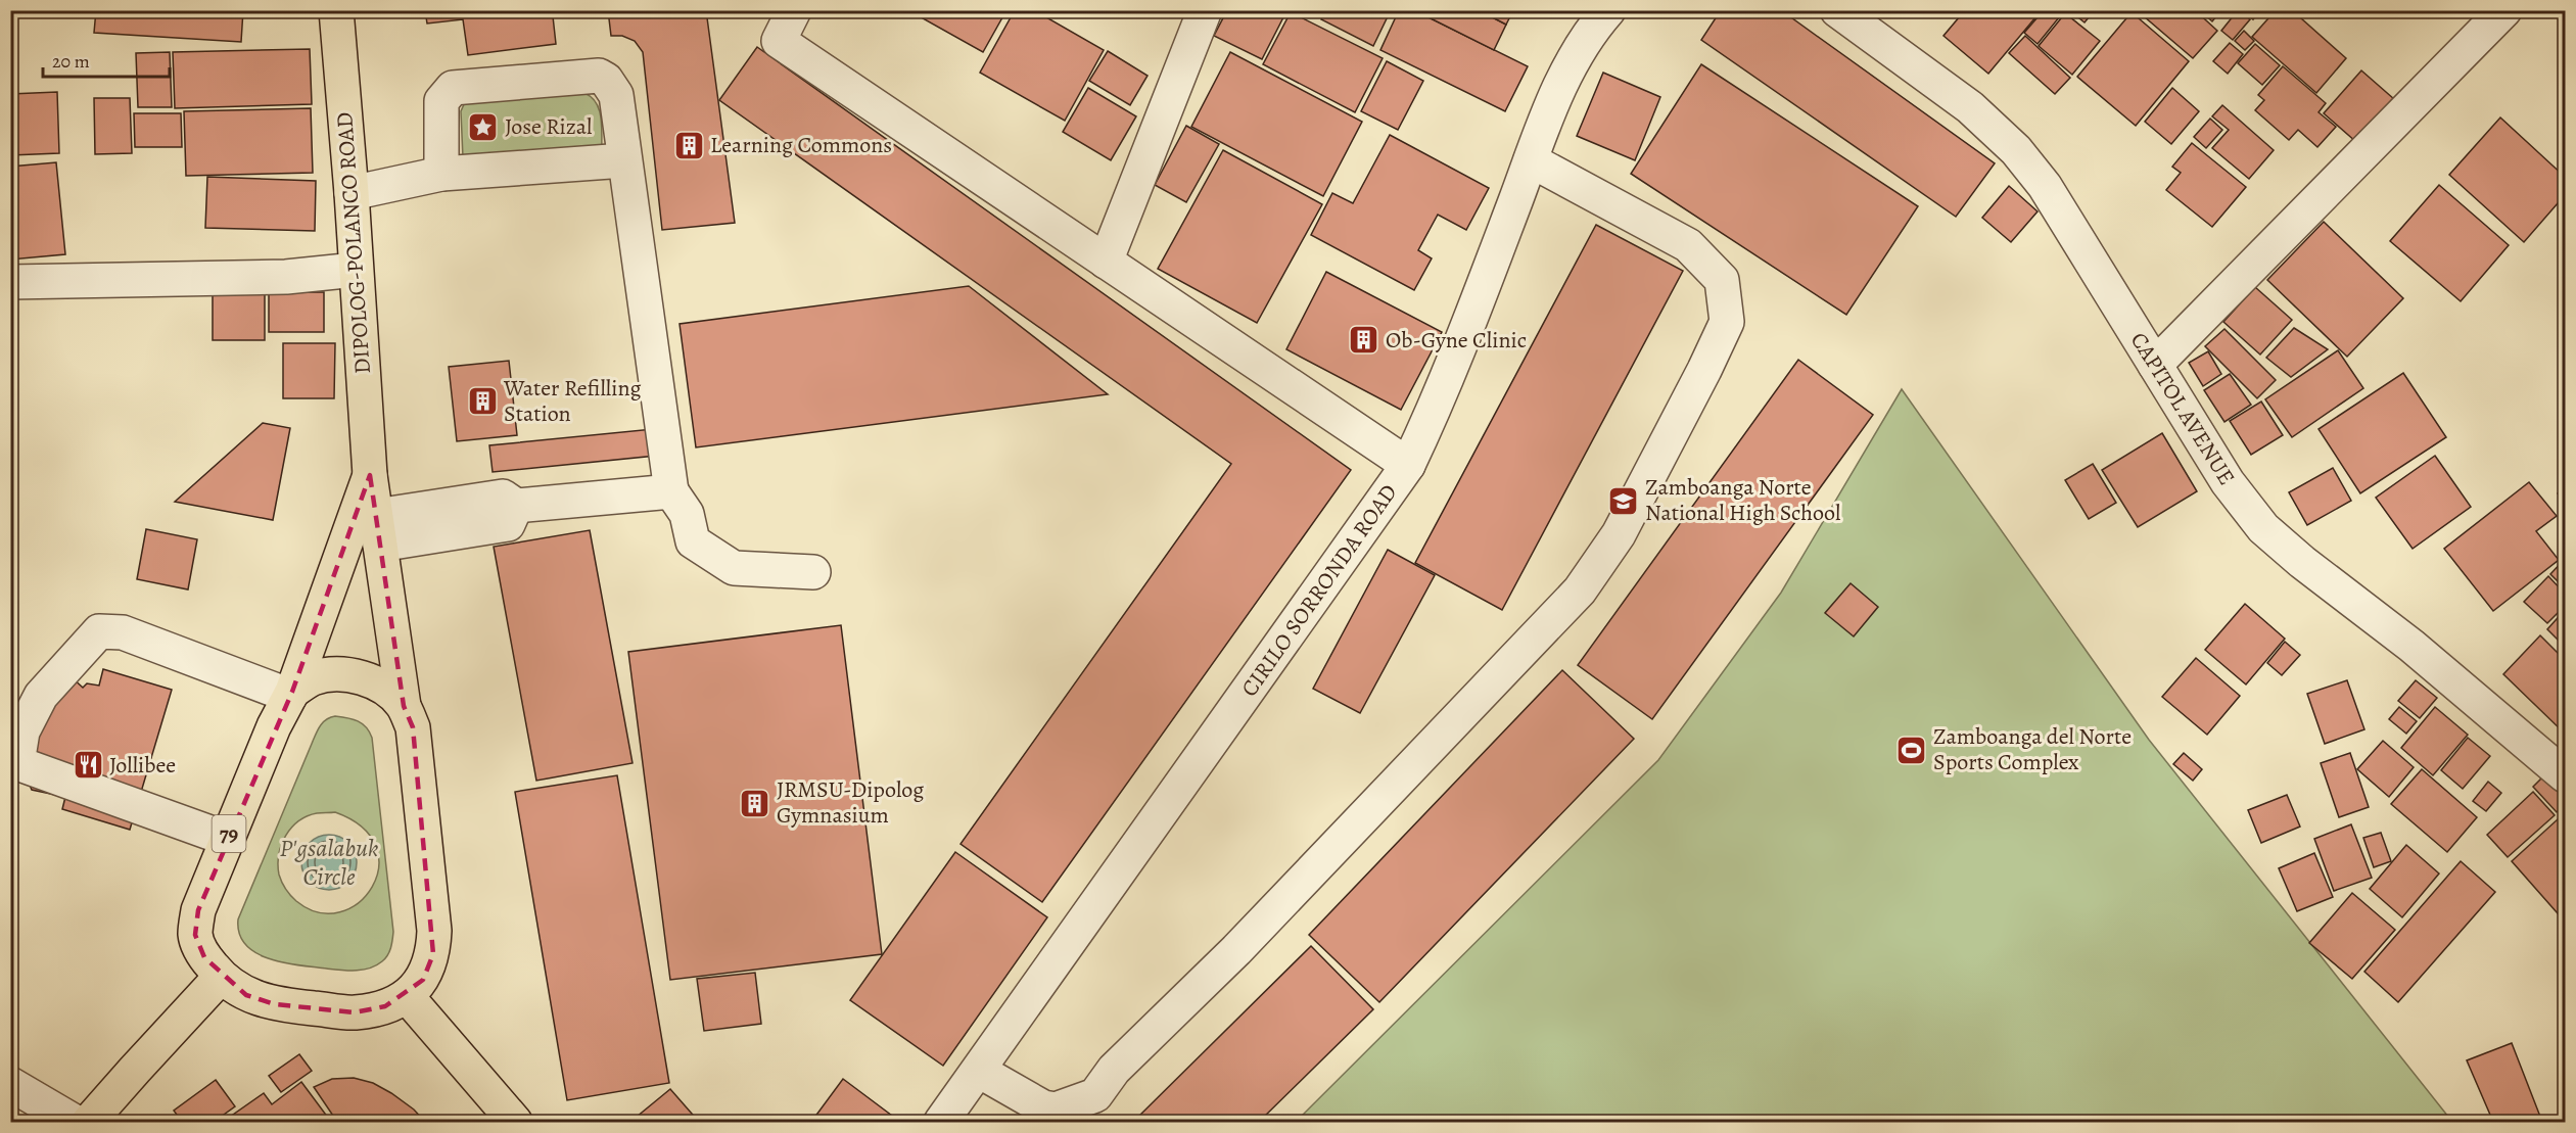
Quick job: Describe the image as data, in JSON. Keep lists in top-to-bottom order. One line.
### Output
{"streets":{"main road":["DIPOLOG-POLANCO ROAD","79"],"street":["CAPITOL AVENUE","CIRILO SORRONDA ROAD"]},"crossings":[["DIPOLOG-POLANCO ROAD","79"]],"water":["P'gsalabuk Circle"],"places":{"place":["Jose Rizal"],"building":["Learning Commons","Ob-Gyne Clinic","Water Refilling Station","JRMSU-Dipolog Gymnasium"],"school or university":["Zamboanga Norte National High School"],"sports":["Zamboanga del Norte Sports Complex"],"restaurant":["Jollibee"]},"scale_bar":"20 m"}
